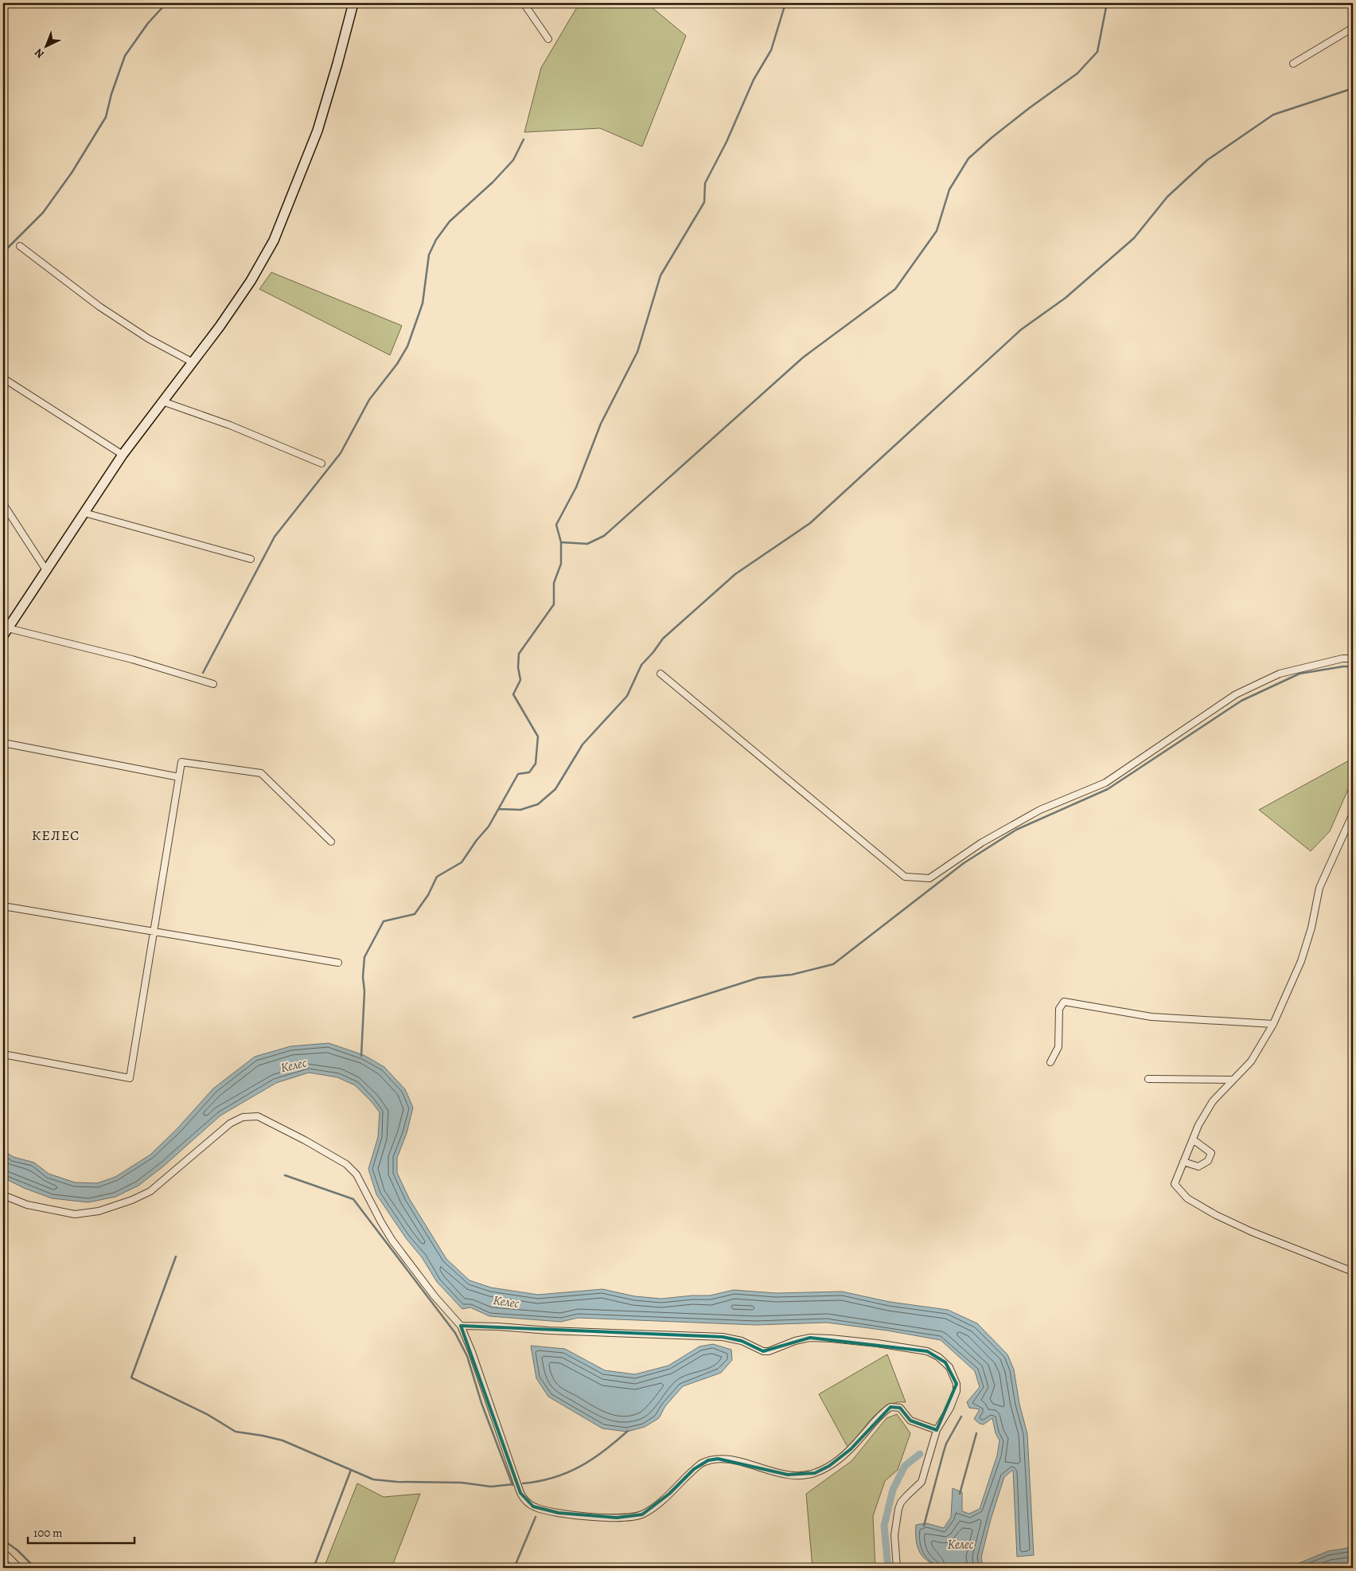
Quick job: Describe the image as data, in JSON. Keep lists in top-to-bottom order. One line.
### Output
{"districts":["КЕЛЕС"],"water":["Келес"],"scale_bar":"100 m","north":"bottom left"}
